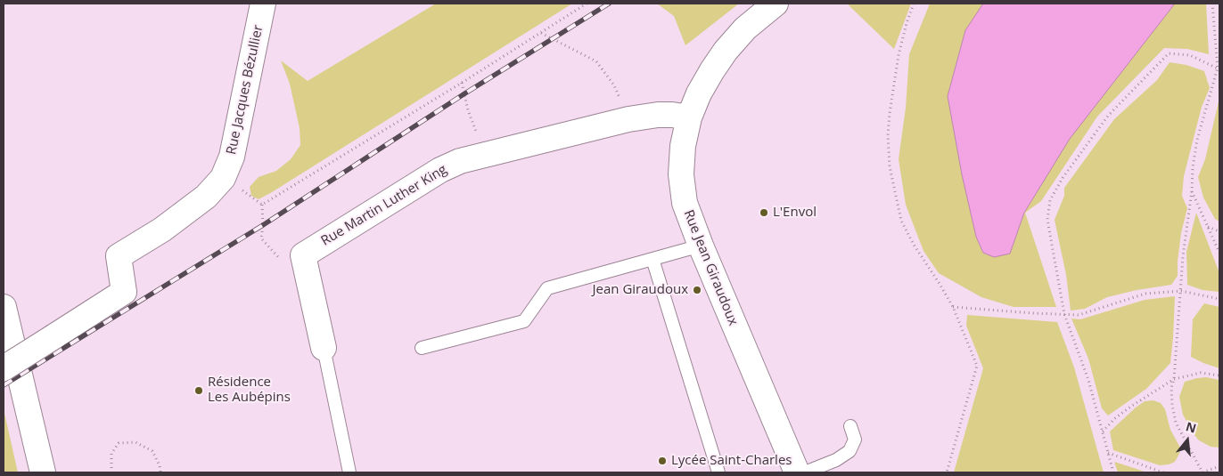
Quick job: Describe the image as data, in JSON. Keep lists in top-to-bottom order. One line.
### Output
{"streets":{"street":["Rue Jacques Bézullier","Rue Martin Luther King","Rue Jean Giraudoux"]},"crossings":[["Rue Martin Luther King","Rue Jean Giraudoux"]],"places":["L'Envol","Jean Giraudoux","Résidence Les Aubépins","Lycée Saint-Charles"],"north":"top"}
